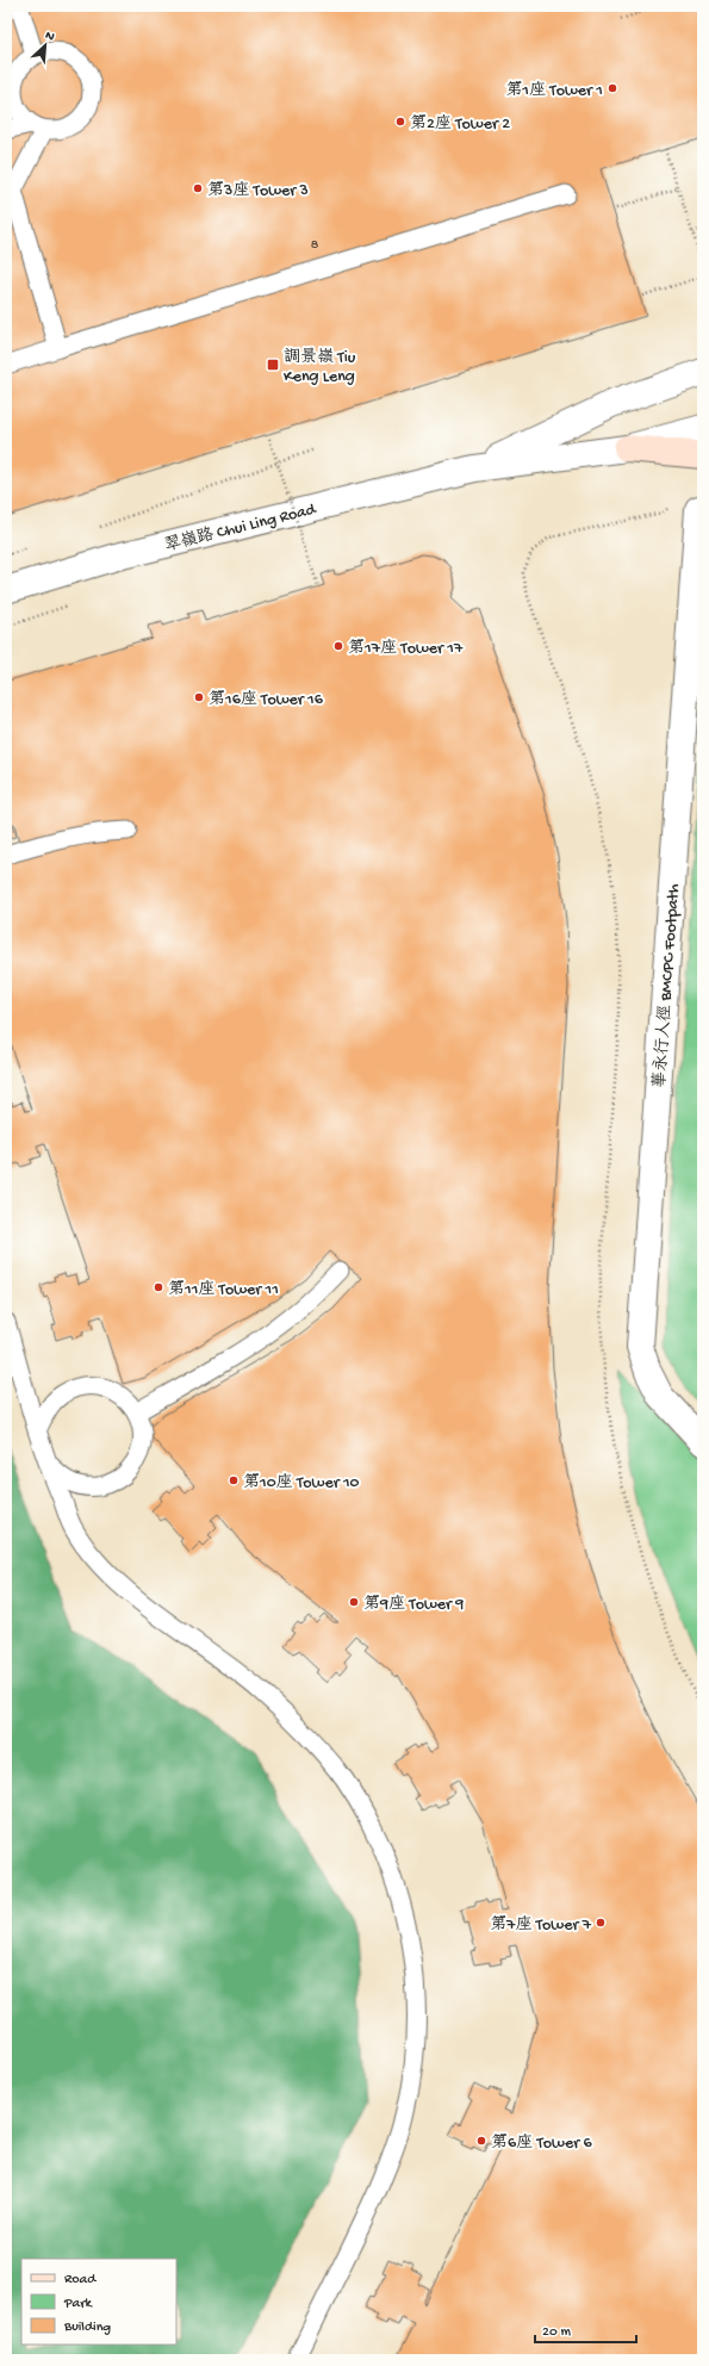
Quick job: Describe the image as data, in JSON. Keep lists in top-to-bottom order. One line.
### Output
{"streets":{"street":["翠嶺路 Chui Ling Road","華永行人徑 BMCPC Footpath"]},"places":{"other":["第1座 Tower 1","第2座 Tower 2","第3座 Tower 3","第17座 Tower 17","第16座 Tower 16","第11座 Tower 11","第10座 Tower 10","第9座 Tower 9","第7座 Tower 7","第6座 Tower 6"],"transit":["調景嶺 Tiu Keng Leng"]},"house_numbers":["8"],"legend":["Road","Park","Building"],"scale_bar":"20 m","north":"top right"}
